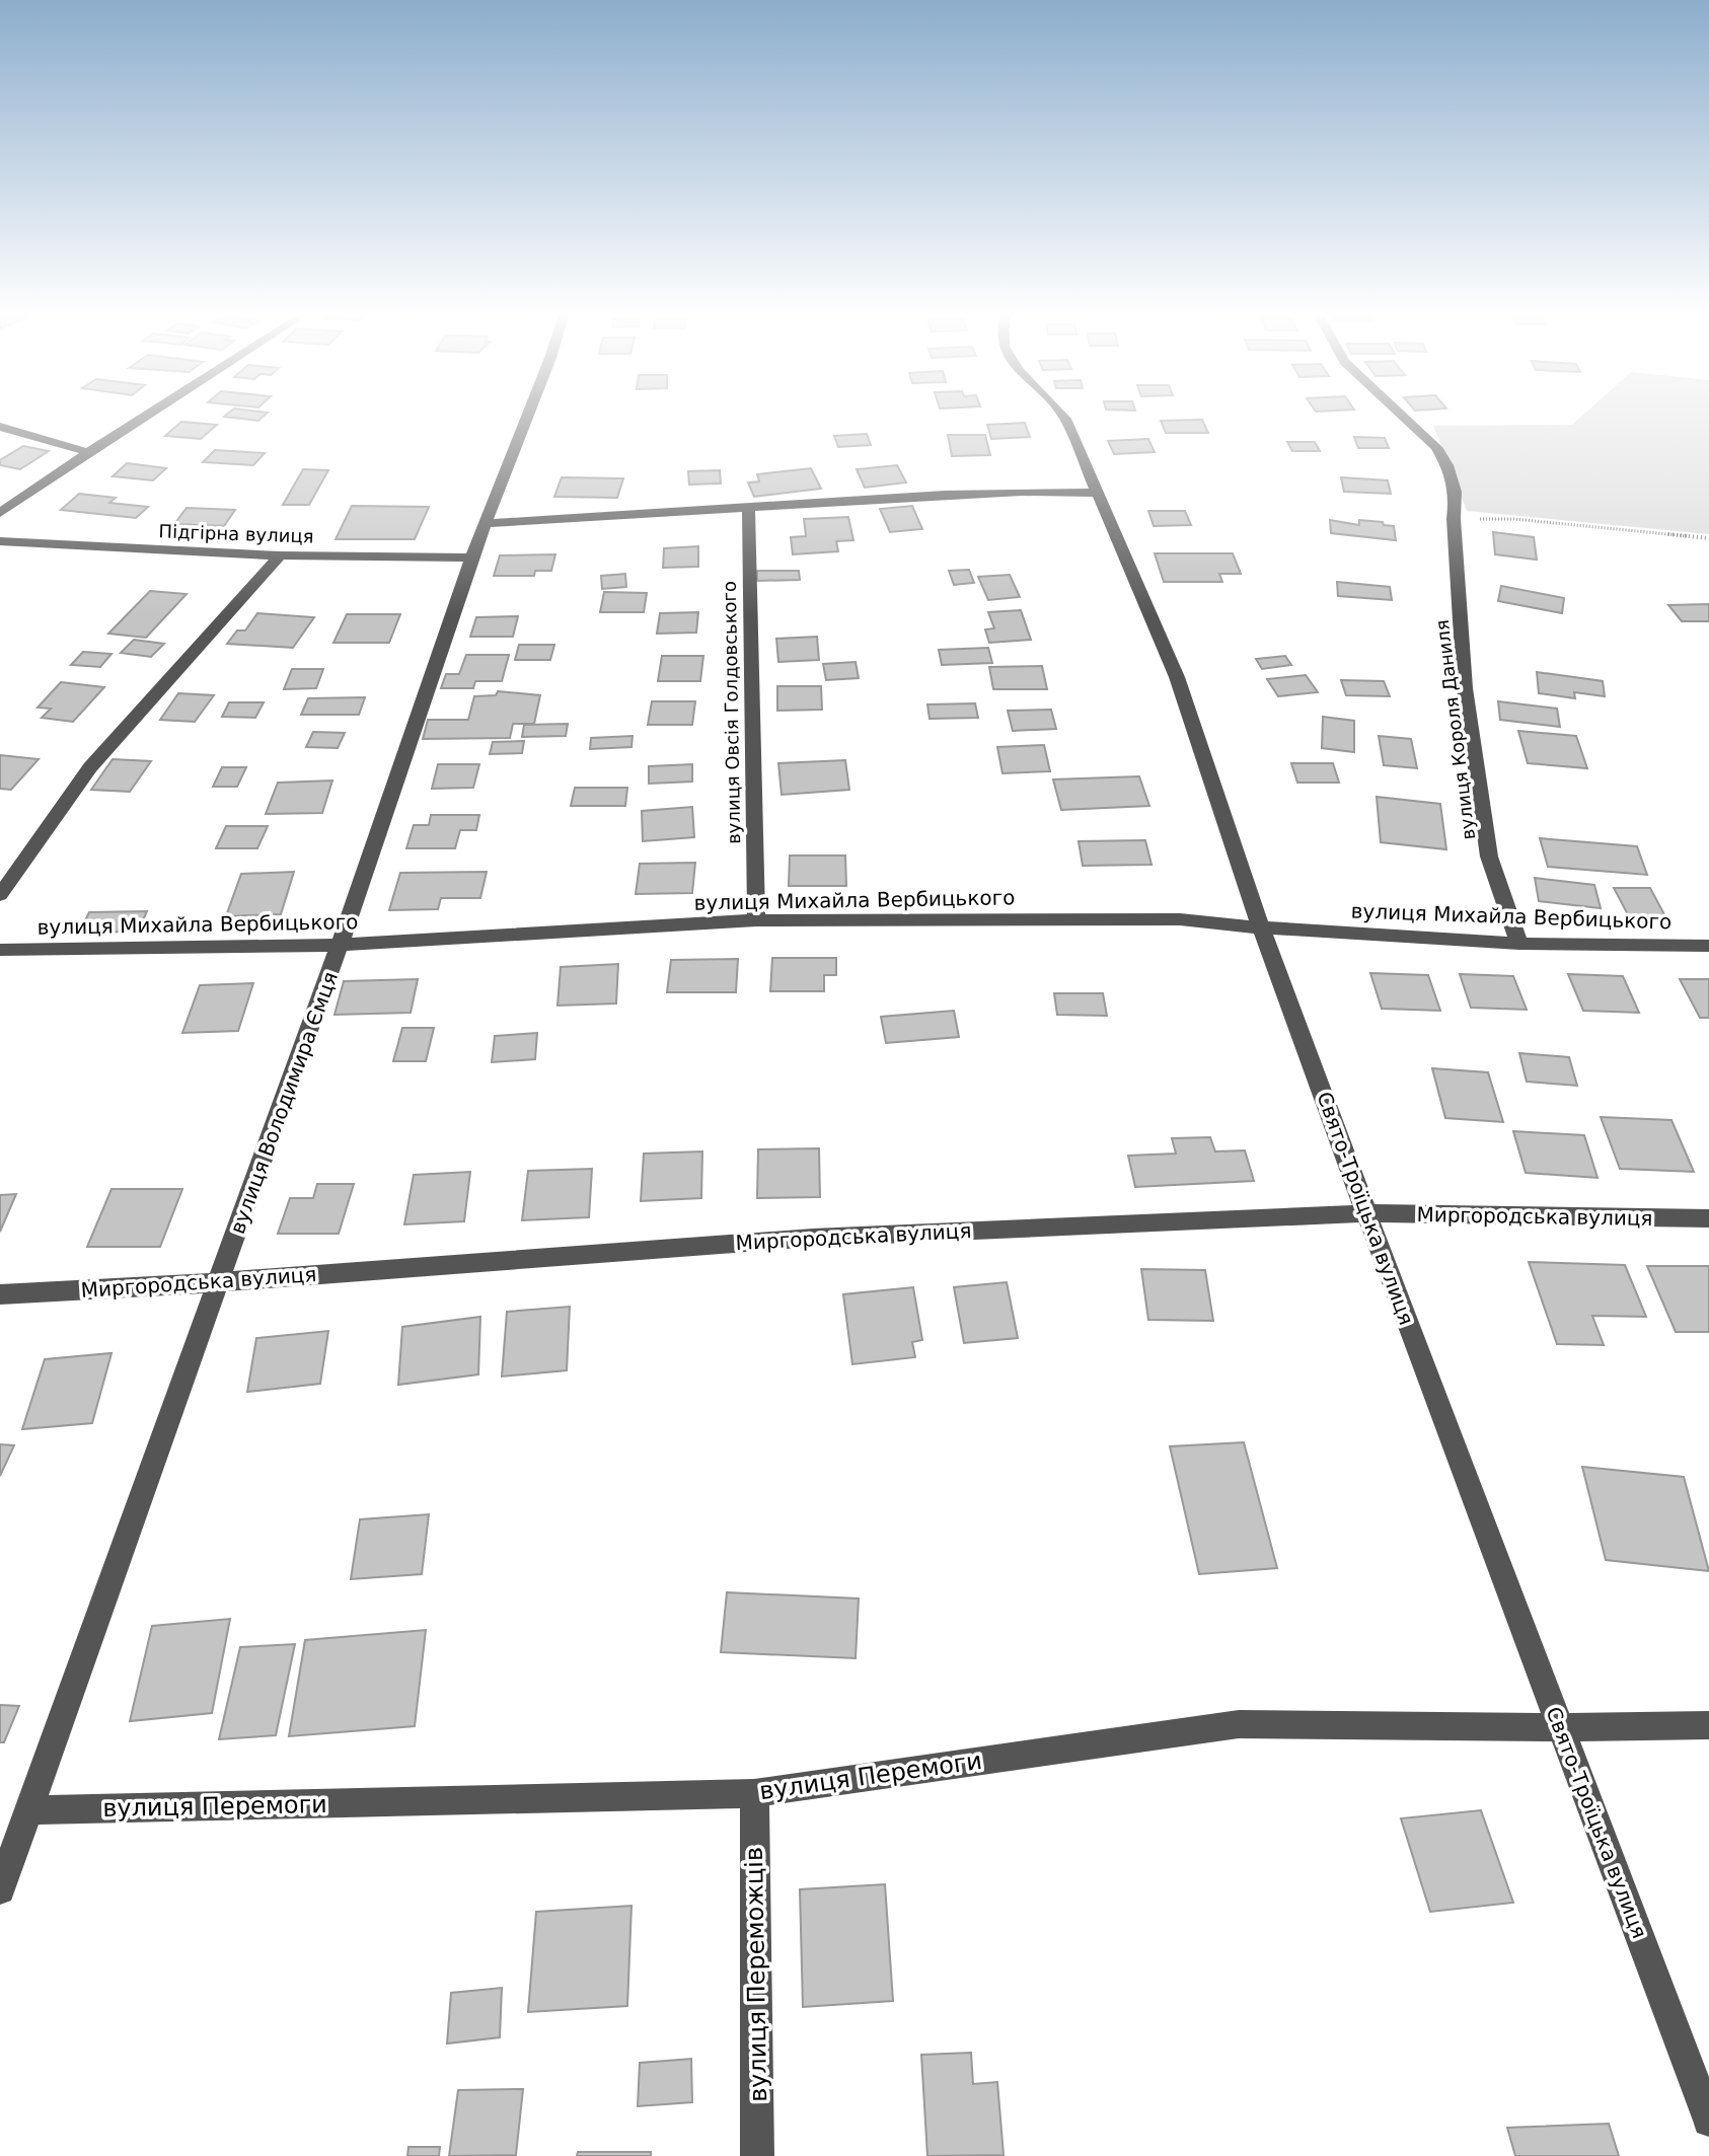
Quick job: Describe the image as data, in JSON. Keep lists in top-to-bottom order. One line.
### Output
{"streets":{"street":["Підгірна вулиця","вулиця Овсія Голдовського","вулиця Короля Даниля","вулиця Михайла Вербицького","вулиця Володимира Ємця","Свято-Троїцька вулиця","Миргородська вулиця","вулиця Перемоги","вулиця Переможців"]},"crossings":[["Підгірна вулиця","вулиця Володимира Ємця"],["вулиця Овсія Голдовського","вулиця Михайла Вербицького"],["вулиця Короля Даниля","вулиця Михайла Вербицького"],["вулиця Михайла Вербицького","вулиця Володимира Ємця"],["вулиця Михайла Вербицького","Свято-Троїцька вулиця"],["вулиця Володимира Ємця","Миргородська вулиця"],["вулиця Володимира Ємця","вулиця Перемоги"],["Свято-Троїцька вулиця","Миргородська вулиця"],["Свято-Троїцька вулиця","вулиця Перемоги"],["вулиця Перемоги","вулиця Переможців"]]}
